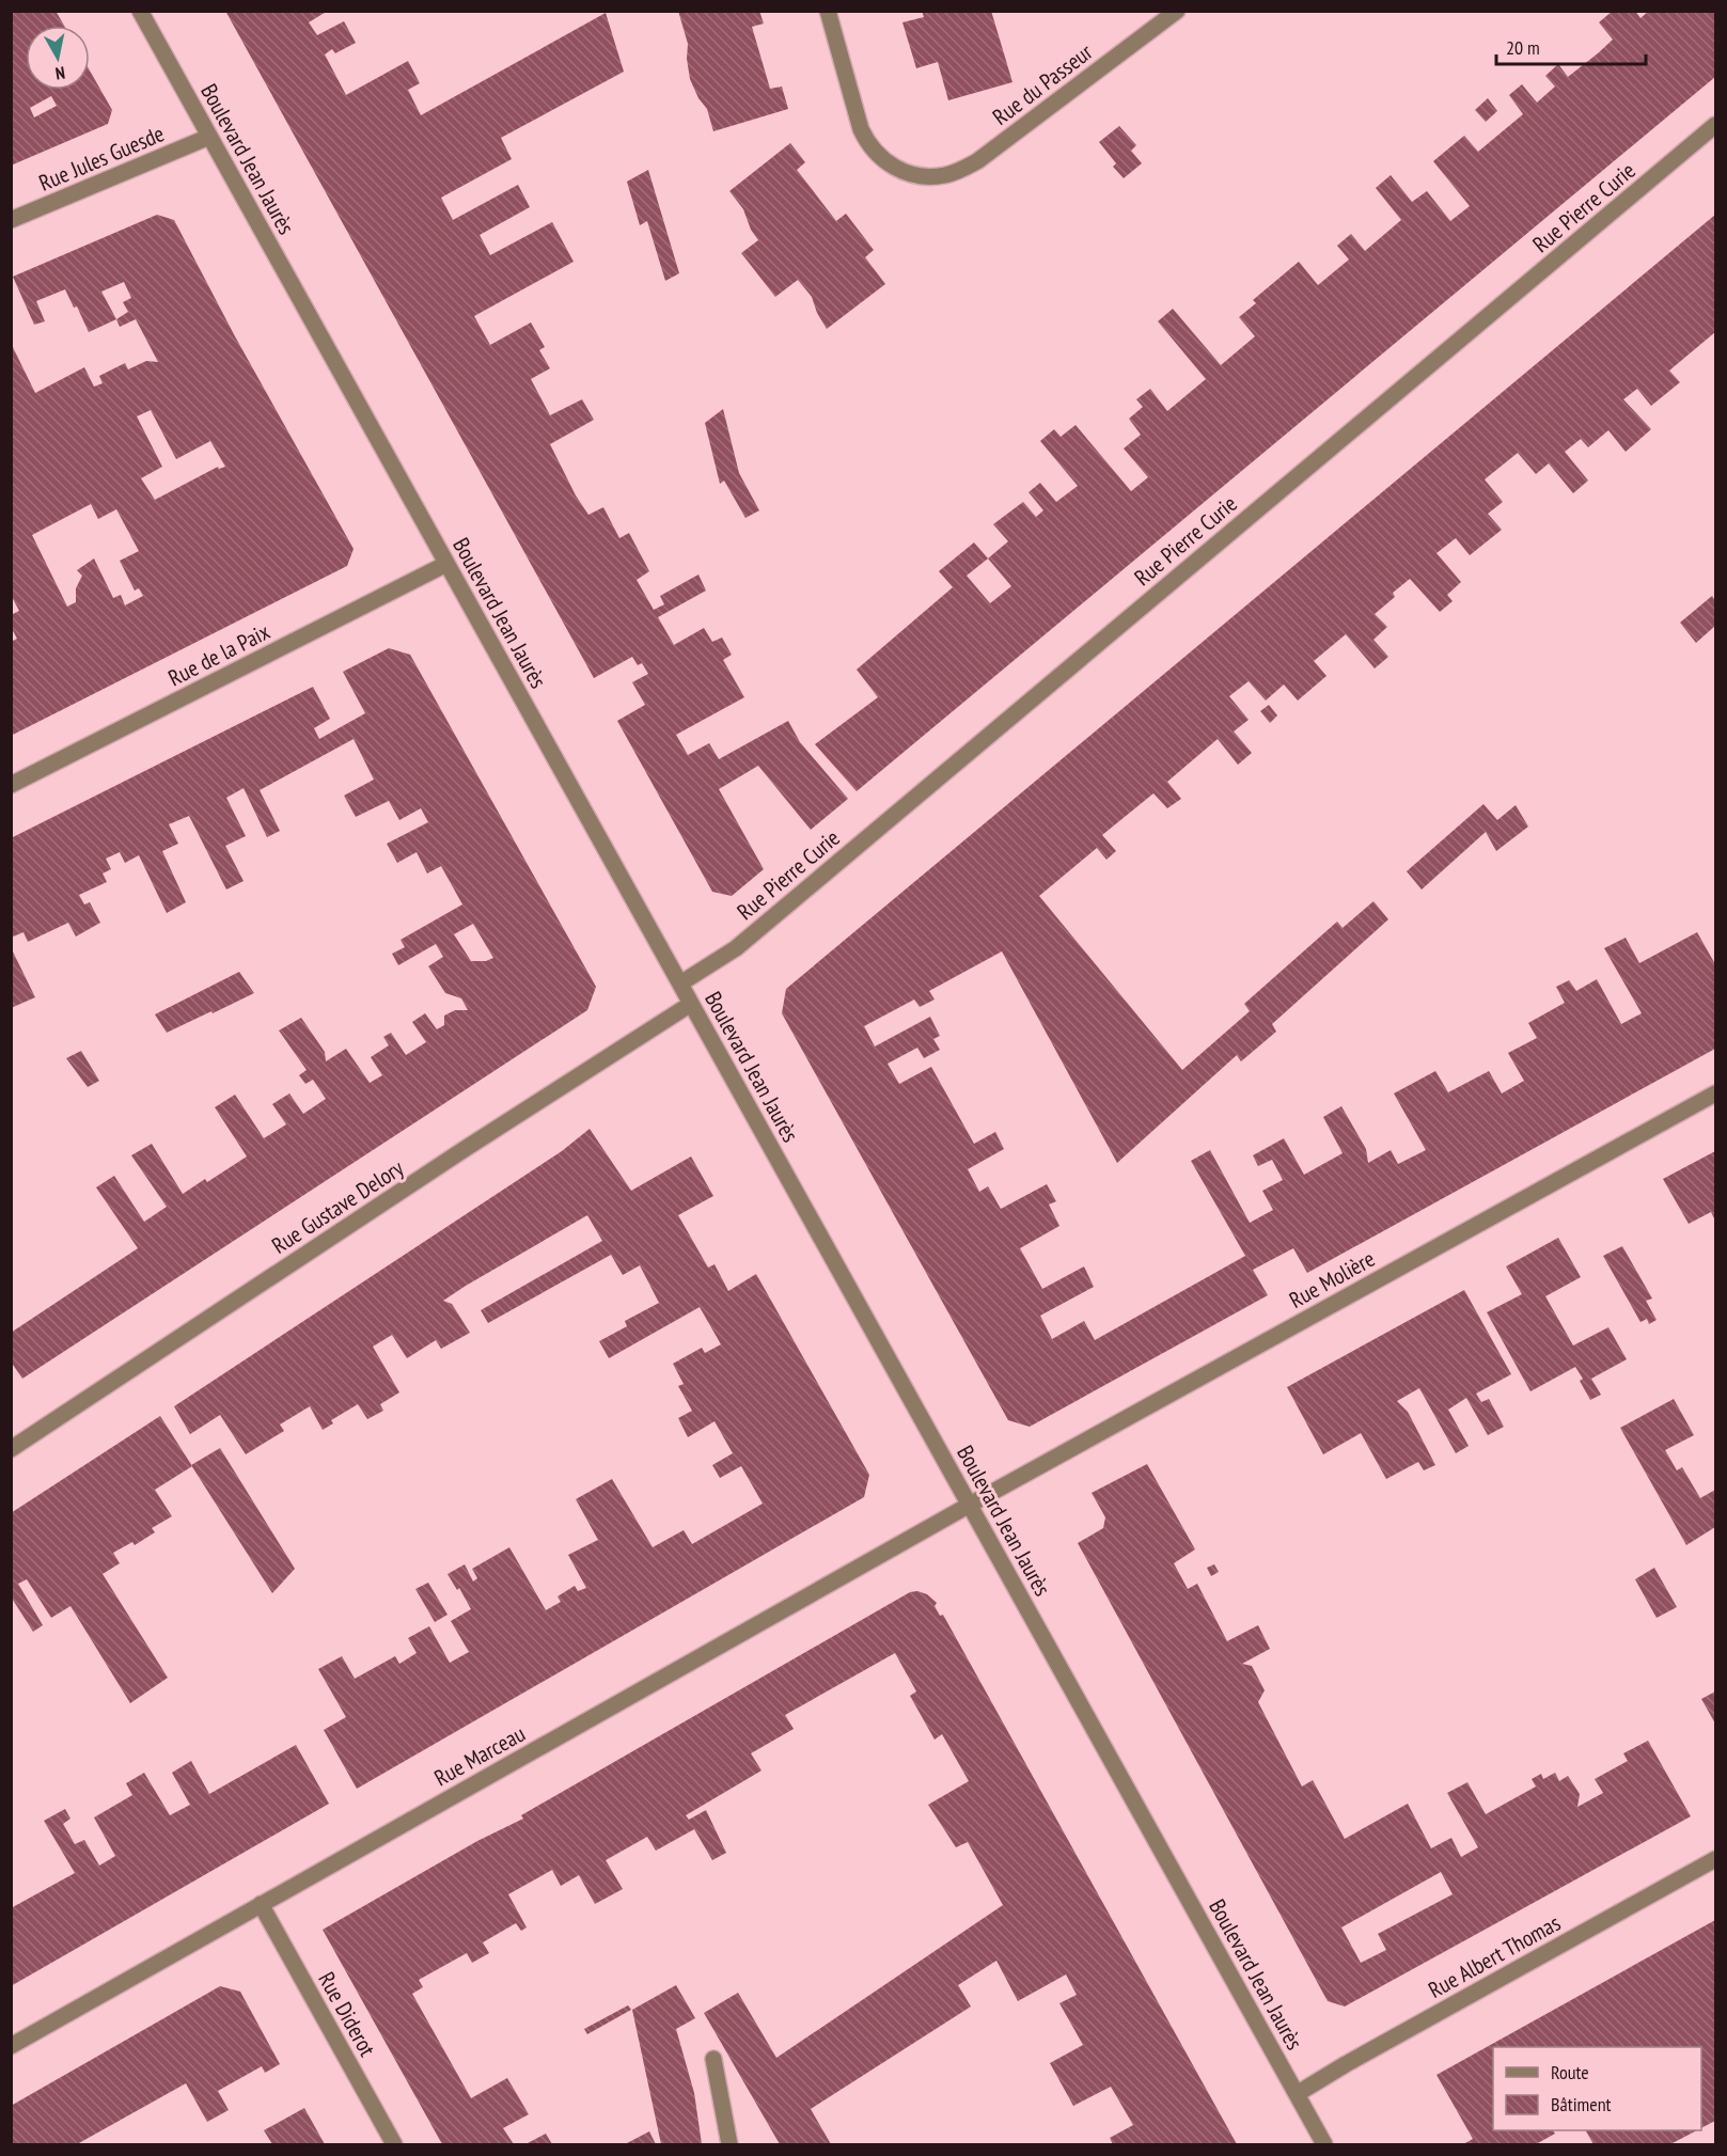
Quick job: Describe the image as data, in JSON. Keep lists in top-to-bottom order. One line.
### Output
{"streets":{"street":["Rue du Passeur","Rue Jules Guesde","Boulevard Jean Jaurès","Rue Pierre Curie","Rue de la Paix","Rue Gustave Delory","Rue Molière","Rue Marceau","Rue Albert Thomas","Rue Diderot"]},"crossings":[["Rue Jules Guesde","Boulevard Jean Jaurès"],["Boulevard Jean Jaurès","Rue Pierre Curie"],["Boulevard Jean Jaurès","Rue de la Paix"],["Boulevard Jean Jaurès","Rue Gustave Delory"],["Boulevard Jean Jaurès","Rue Molière"],["Boulevard Jean Jaurès","Rue Marceau"],["Boulevard Jean Jaurès","Rue Albert Thomas"],["Rue Molière","Rue Marceau"],["Rue Marceau","Rue Diderot"]],"legend":["Route","Bâtiment"],"scale_bar":"20 m","north":"bottom"}
